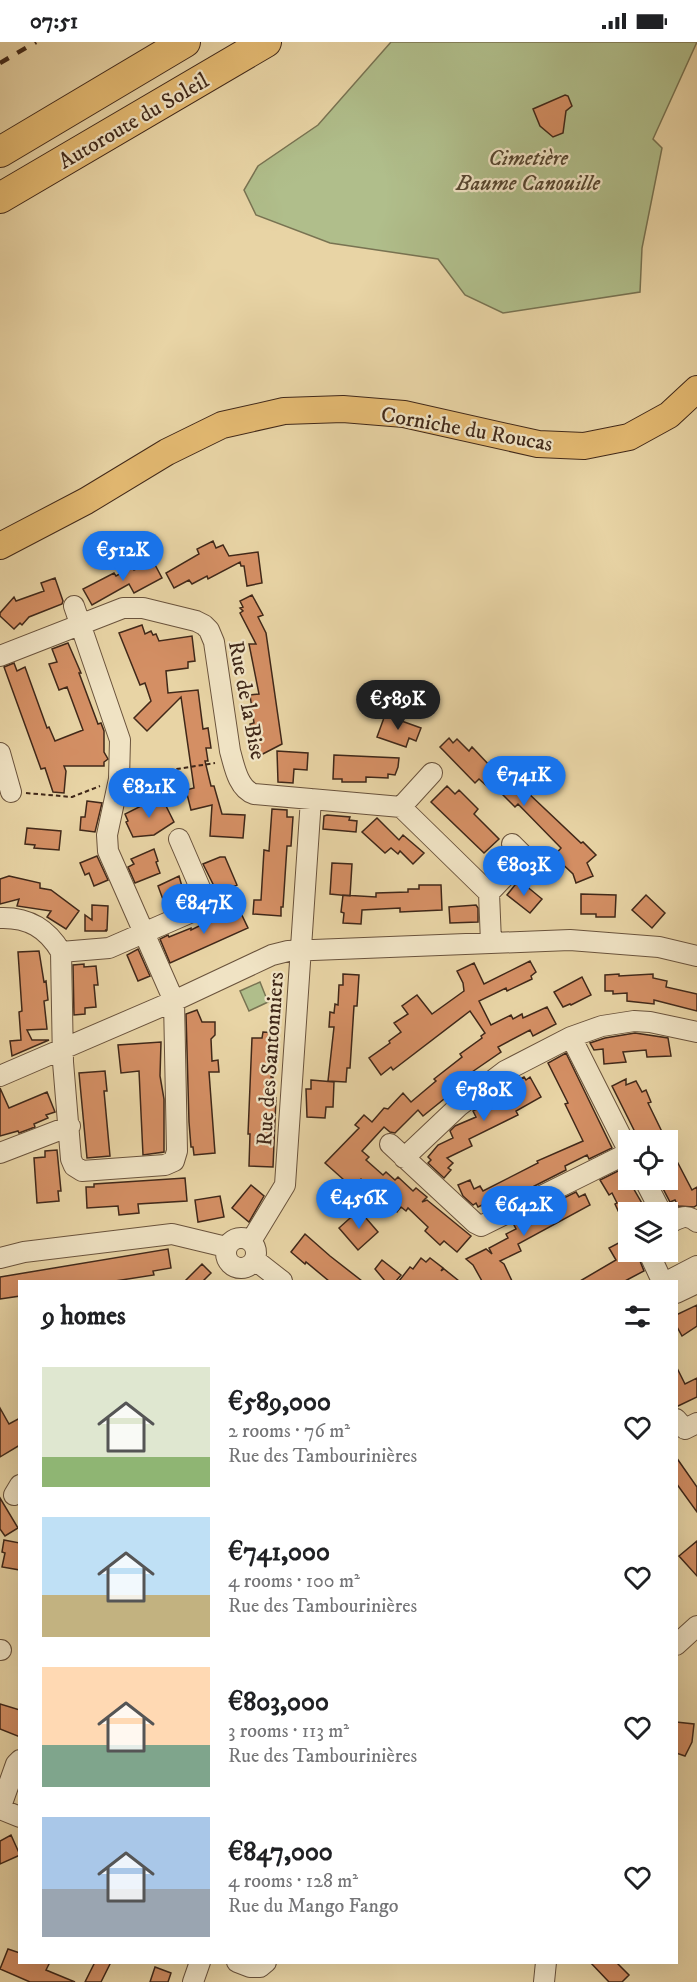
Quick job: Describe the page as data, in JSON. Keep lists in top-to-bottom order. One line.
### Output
{"streets":{"highway":["Autoroute du Soleil"],"main road":["Corniche du Roucas"],"street":["Rue de la Bise","Rue des Santonniers"]},"crossings":[["Rue de la Bise","Rue des Santonniers"]],"parks":["Cimetière Baume Canouille"],"page":{"status":"07:51","price":["€512K","€589K","€741K","€821K","€803K","€847K","€780K","€456K","€642K"],"heading":"9 homes","list":[{"name":"€589,000","note":"2 rooms · 76 m² · Rue des Tambourinières"},{"name":"€741,000","note":"4 rooms · 100 m² · Rue des Tambourinières"},{"name":"€803,000","note":"3 rooms · 113 m² · Rue des Tambourinières"},{"name":"€847,000","note":"4 rooms · 128 m² · Rue du Mango Fango"}]}}
